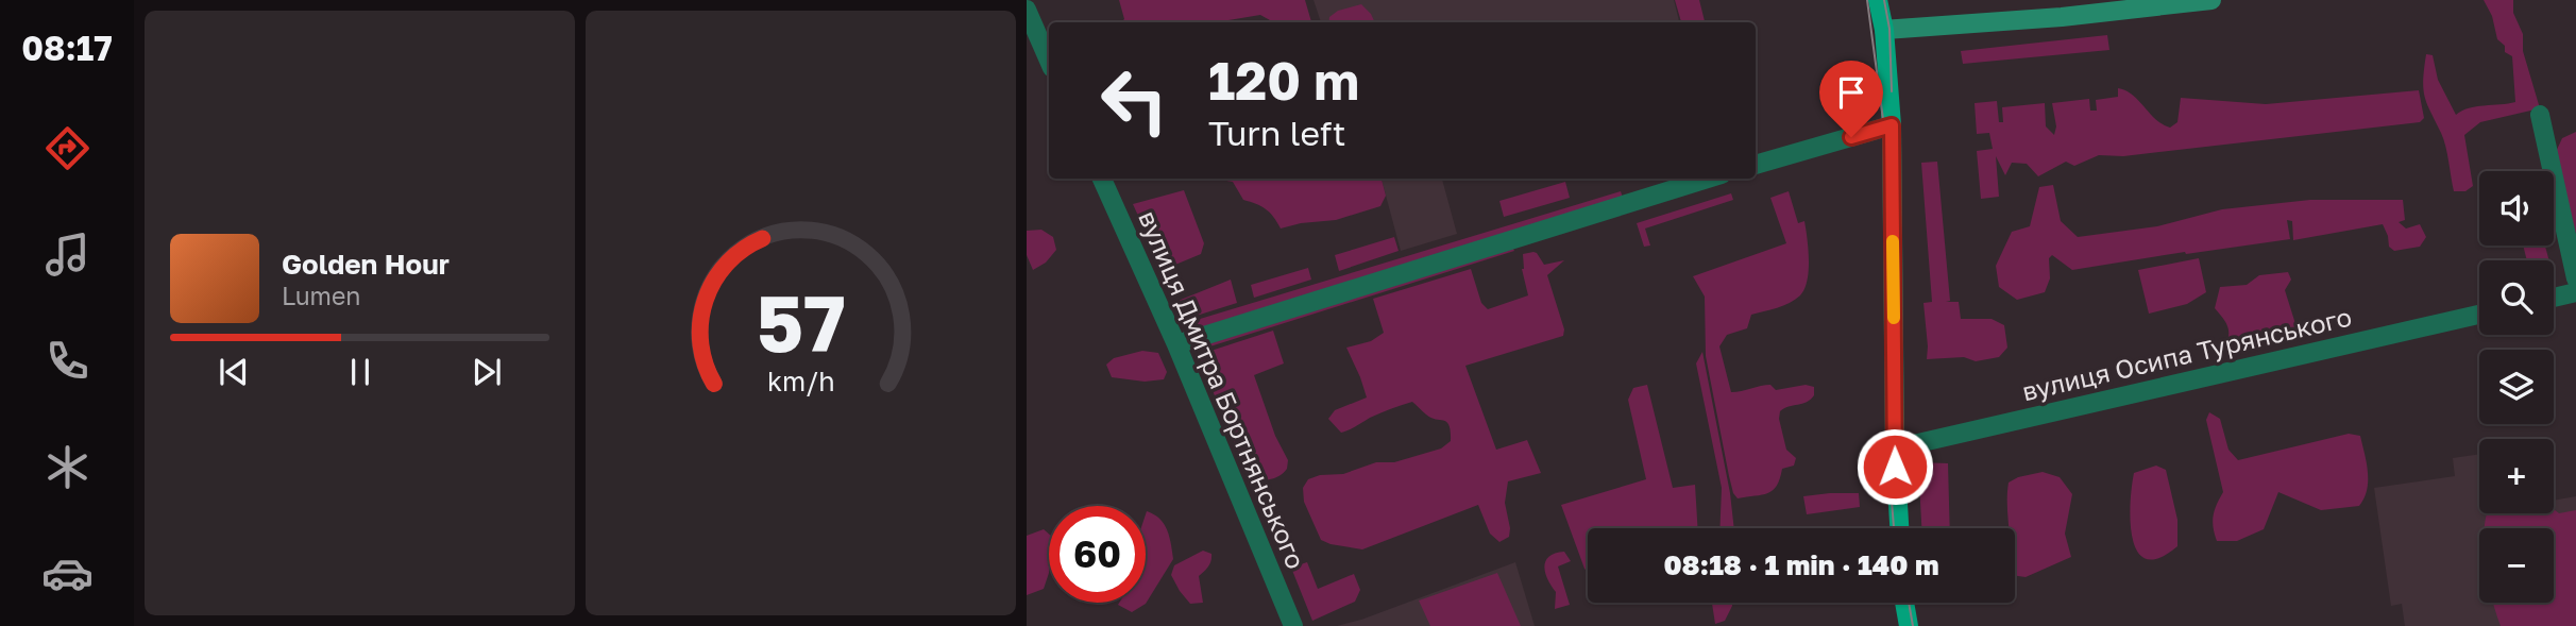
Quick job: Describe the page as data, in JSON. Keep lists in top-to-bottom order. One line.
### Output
{"streets":{"street":["вулиця Осипа Турянського","вулиця Дмитра Бортнянського"]},"page":{"tabs":"08:17","turn":["120 m","Turn left"],"map_buttons":["+","−"],"song":["Golden Hour","Lumen"],"limit":"60","trip":"08:18 · 1 min · 140 m","gauge":["57","km/h"]}}
